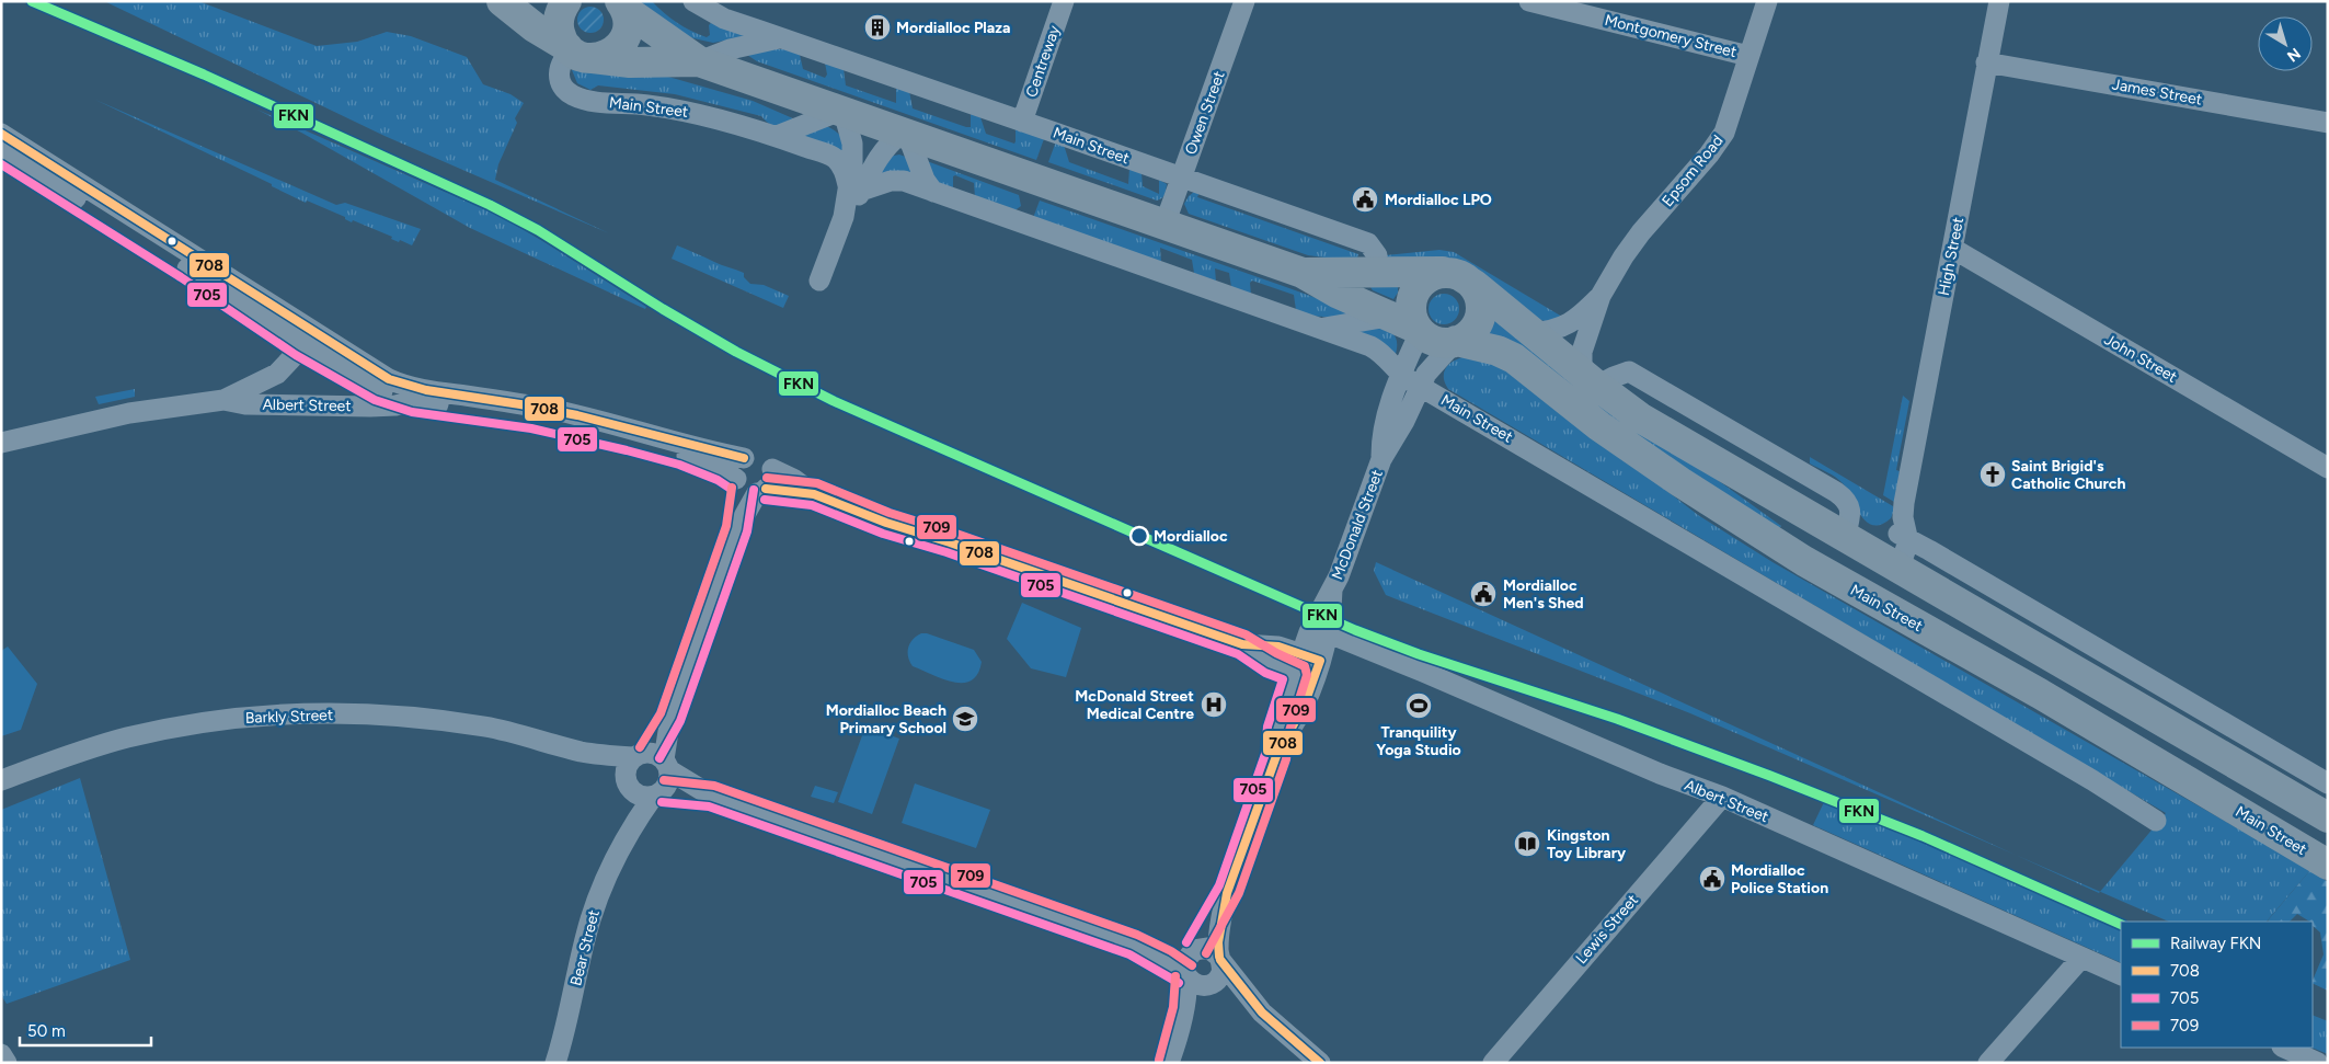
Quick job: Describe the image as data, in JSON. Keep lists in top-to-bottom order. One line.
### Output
{"streets":{"highway":["Main Street"],"street":["Montgomery Street","Centreway","James Street","Owen Street","Epsom Road","High Street","John Street","Albert Street","McDonald Street","Barkly Street","Lewis Street","Bear Street"]},"crossings":[["Montgomery Street","Epsom Road"],["Centreway","Main Street"],["James Street","High Street"],["Main Street","Owen Street"],["Main Street","McDonald Street"],["High Street","John Street"],["Albert Street","McDonald Street"],["Albert Street","Lewis Street"],["McDonald Street","Barkly Street"],["Barkly Street","Bear Street"]],"places":{"building":["Mordialloc Plaza"],"public building":["Mordialloc LPO","Mordialloc Men's Shed","Mordialloc Police Station"],"church":["Saint Brigid's Catholic Church"],"other":["Mordialloc"],"hospital":["McDonald Street Medical Centre"],"sports":["Tranquility Yoga Studio"],"school or university":["Mordialloc Beach Primary School"],"library":["Kingston Toy Library"]},"lines":["rail line FKN","transit line 708","transit line 705","transit line 709"],"legend":["Railway FKN","708","705","709"],"scale_bar":"50 m","north":"bottom right"}
